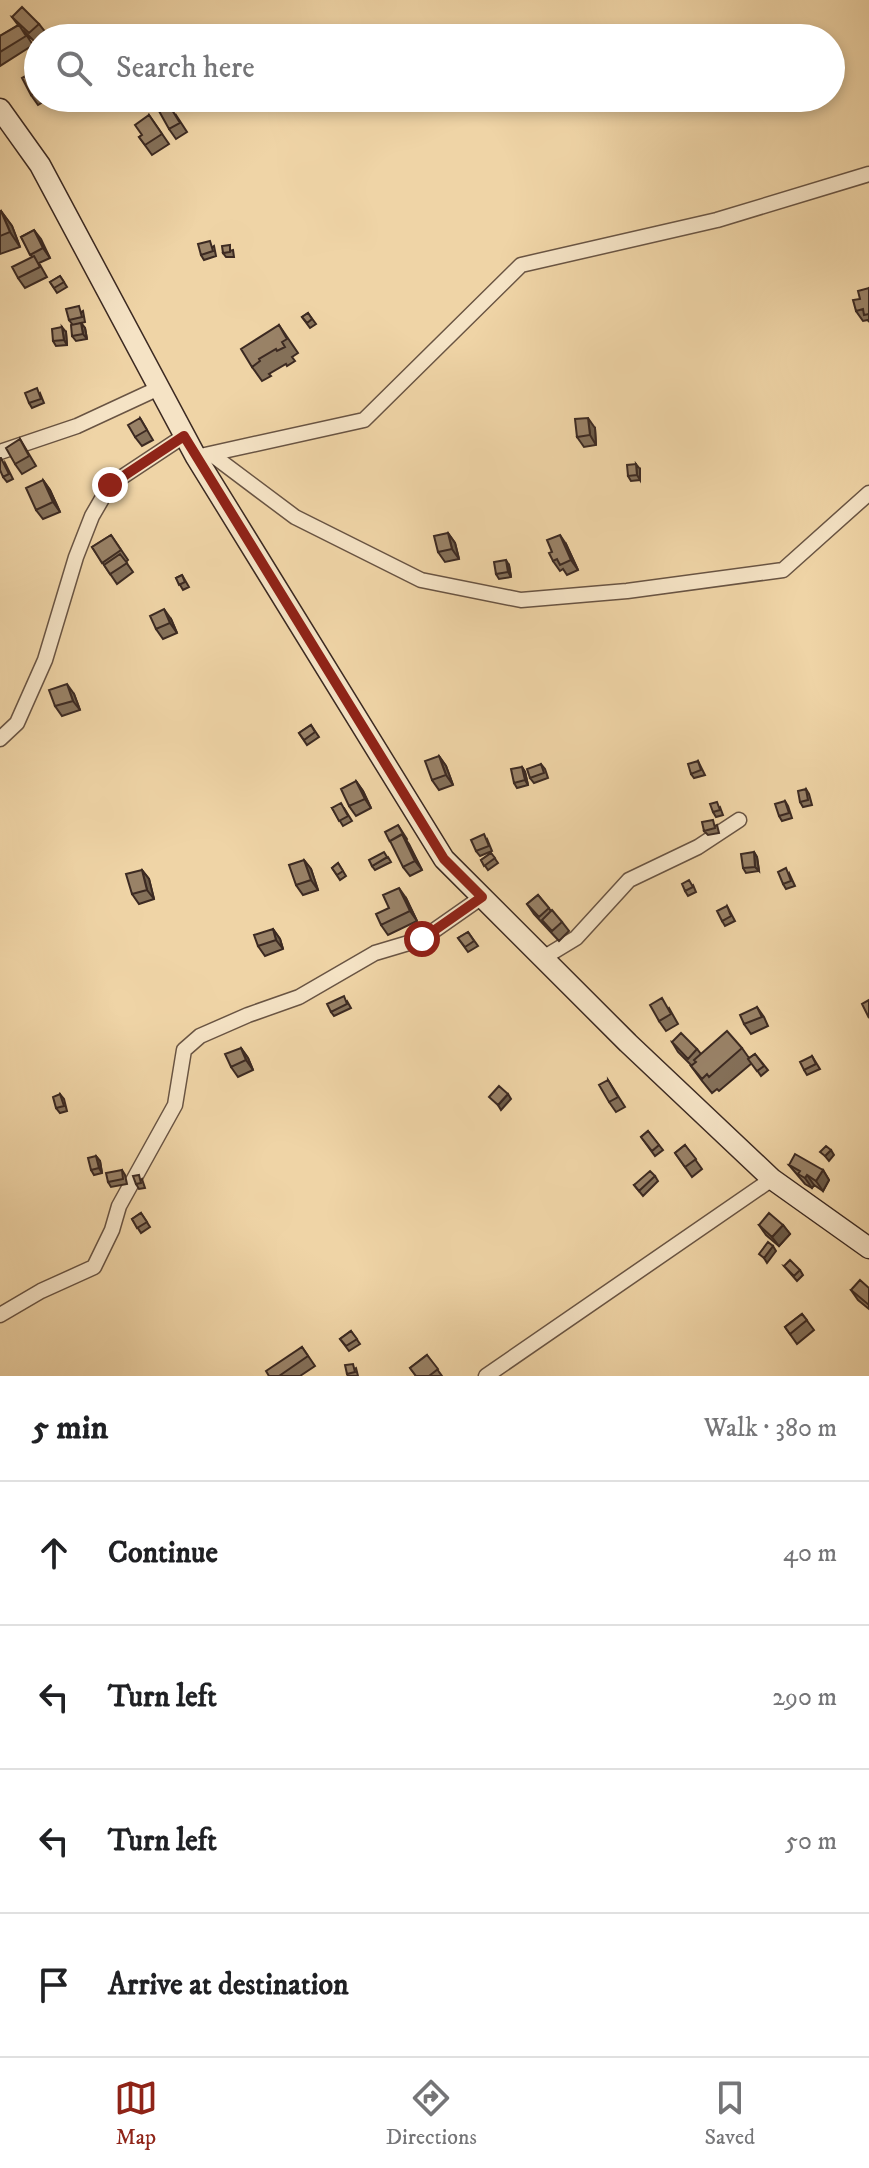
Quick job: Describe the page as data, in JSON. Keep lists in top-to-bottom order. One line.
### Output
{"page":{"search":"Search here","heading":["5 min","Walk · 380 m"],"list":[["Continue","40 m"],["Turn left","290 m"],["Turn left","50 m"],"Arrive at destination"],"nav":["Map","Directions","Saved"]}}
